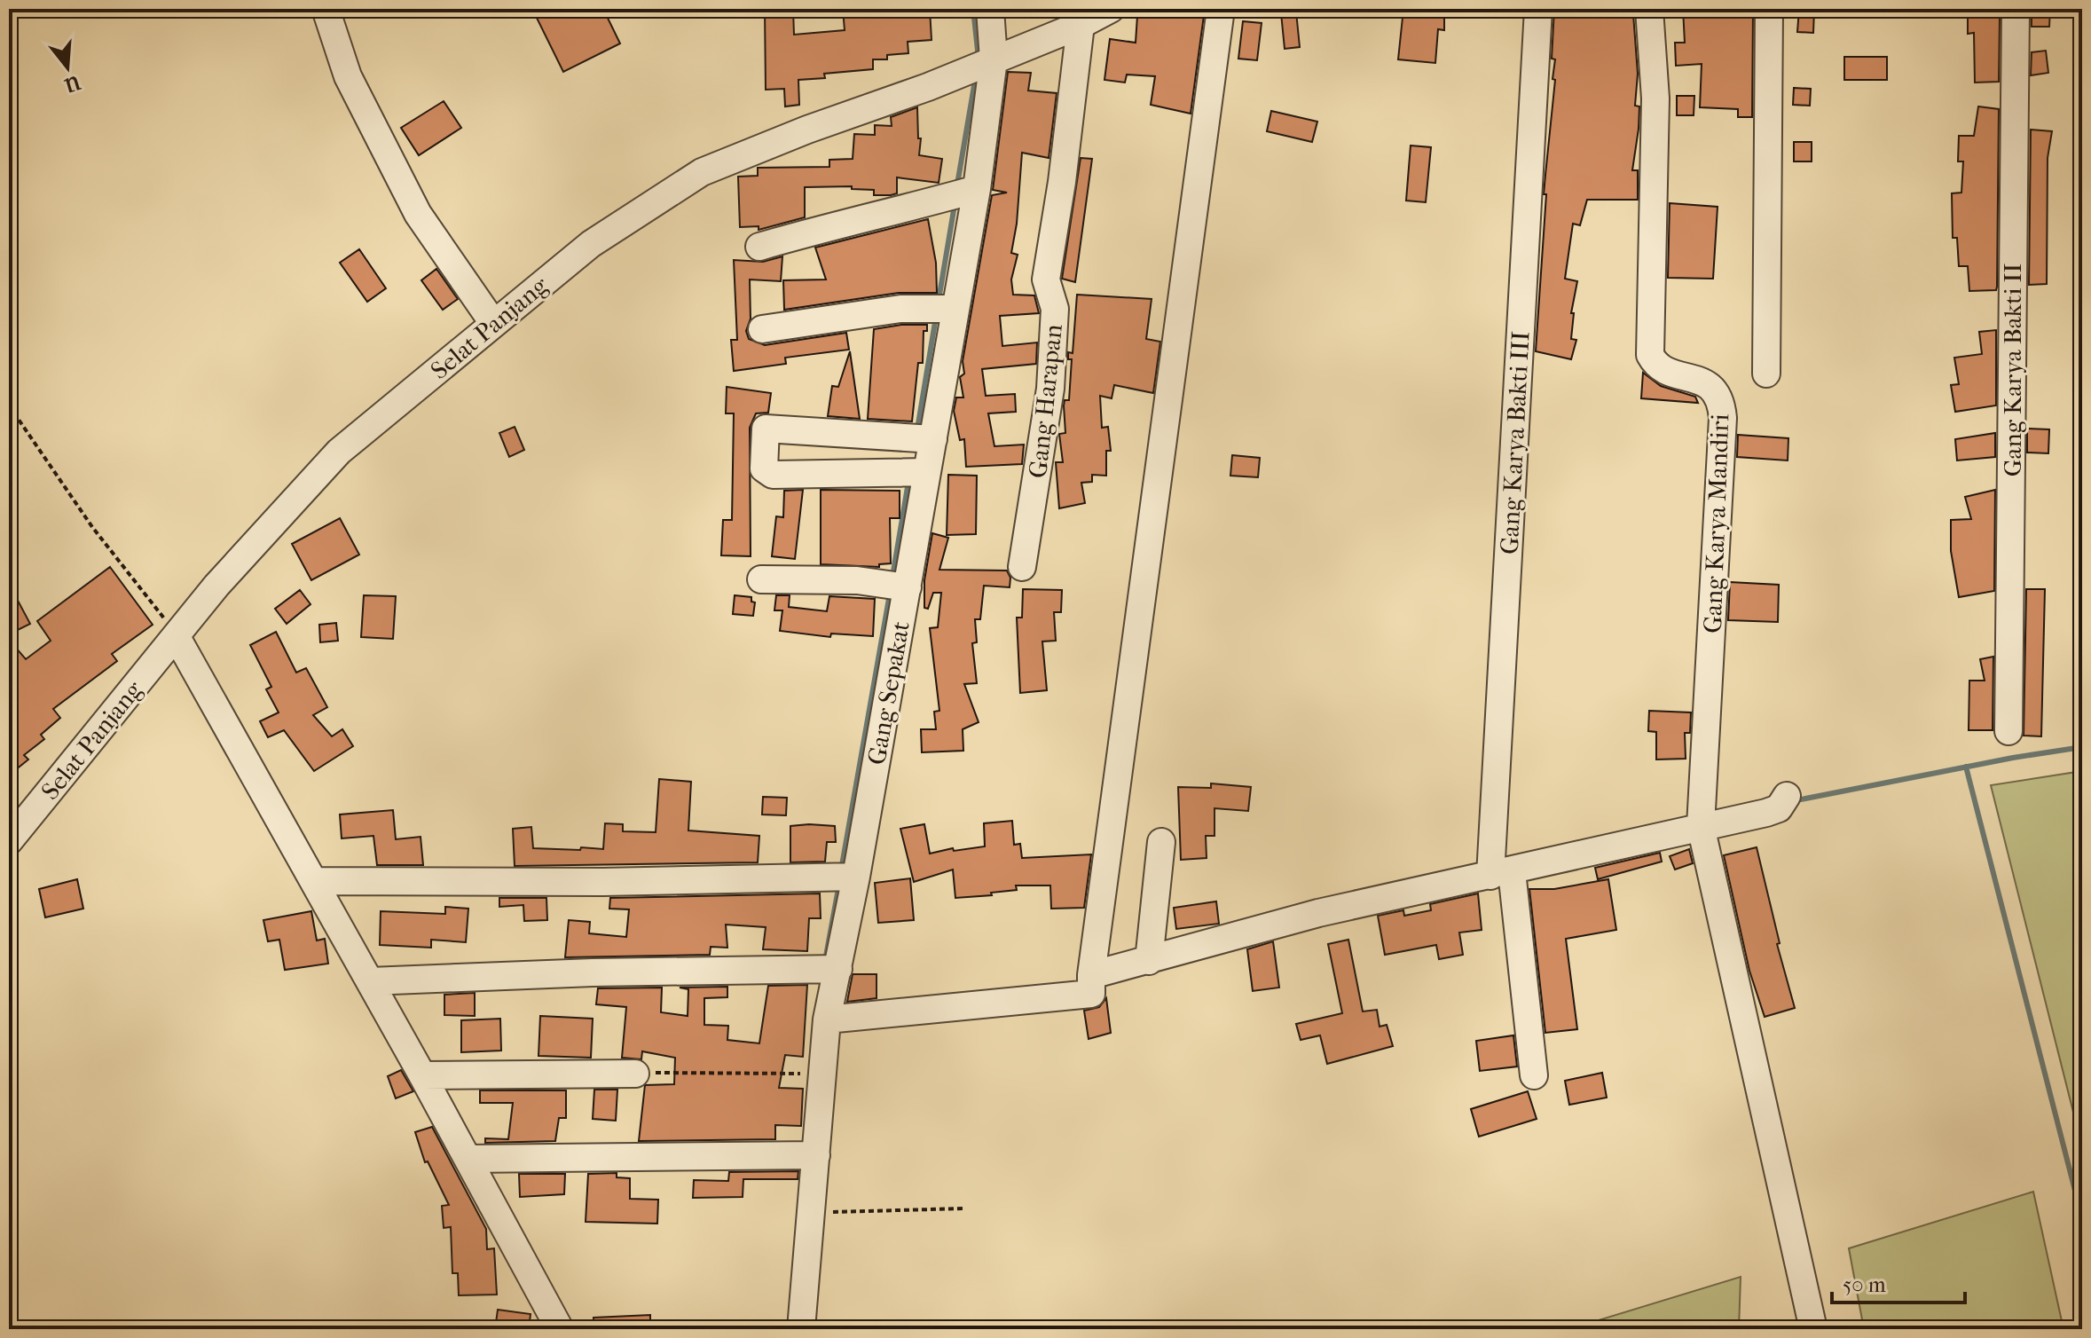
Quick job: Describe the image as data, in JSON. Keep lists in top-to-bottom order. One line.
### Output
{"streets":{"street":["Selat Panjang","Gang Karya Bakti II","Gang Harapan","Gang Karya Bakti III","Gang Karya Mandiri","Gang Sepakat"]},"crossings":[["Selat Panjang","Gang Harapan"],["Selat Panjang","Gang Sepakat"]],"scale_bar":"50 m","north":"bottom"}
